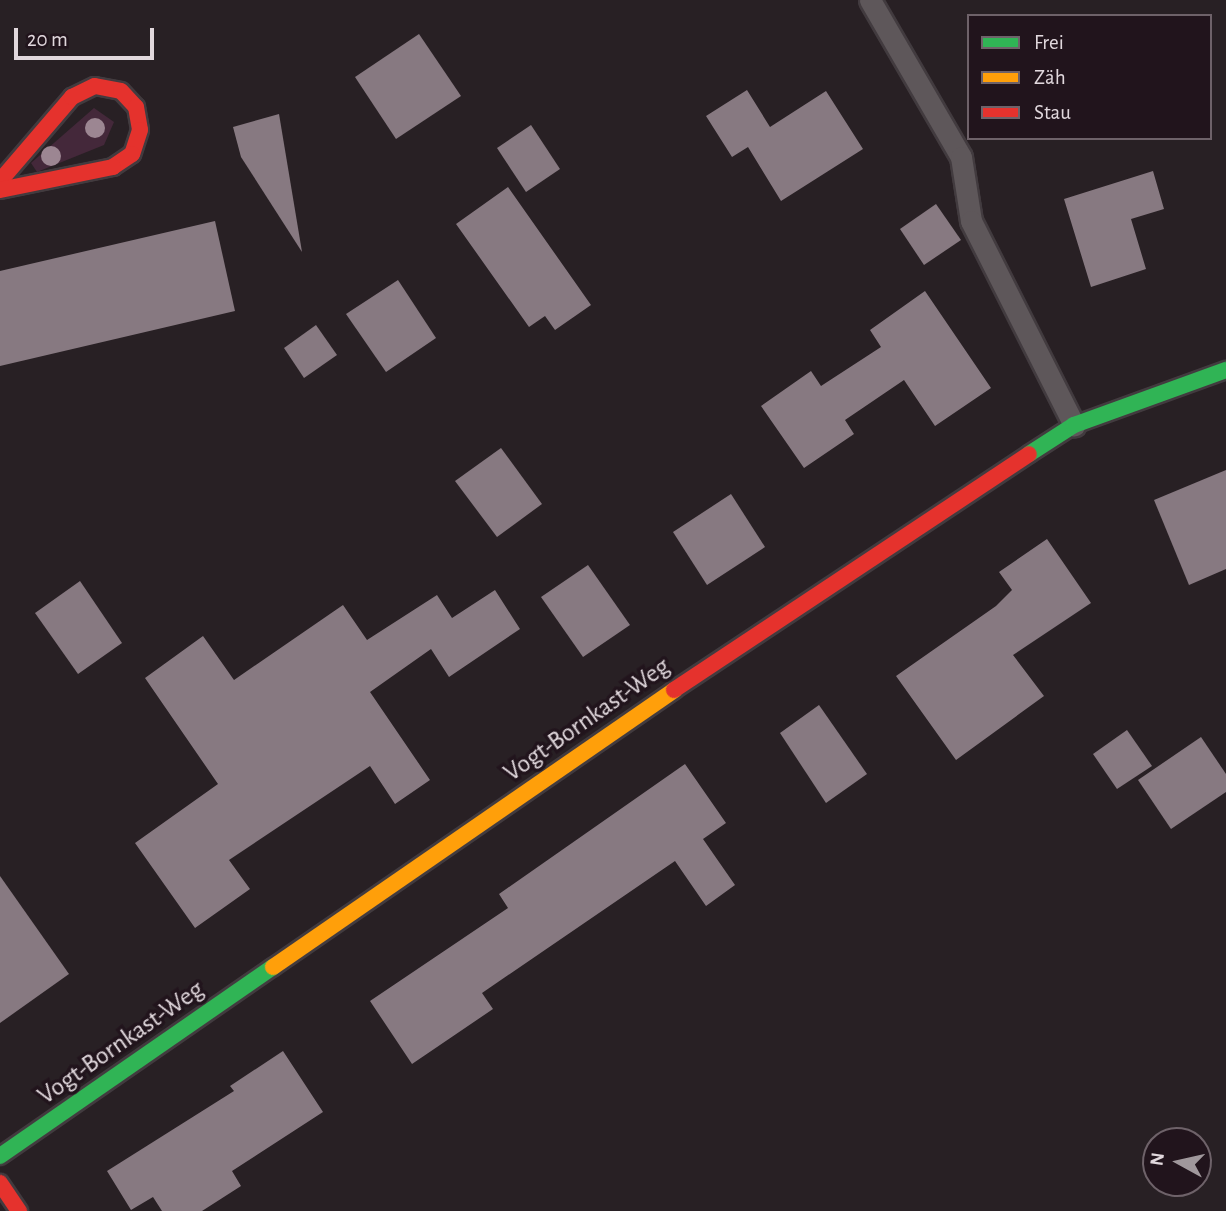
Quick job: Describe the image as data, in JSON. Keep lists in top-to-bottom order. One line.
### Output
{"streets":{"street":["Vogt-Bornkast-Weg"]},"legend":["Frei","Zäh","Stau"],"scale_bar":"20 m","north":"left"}
